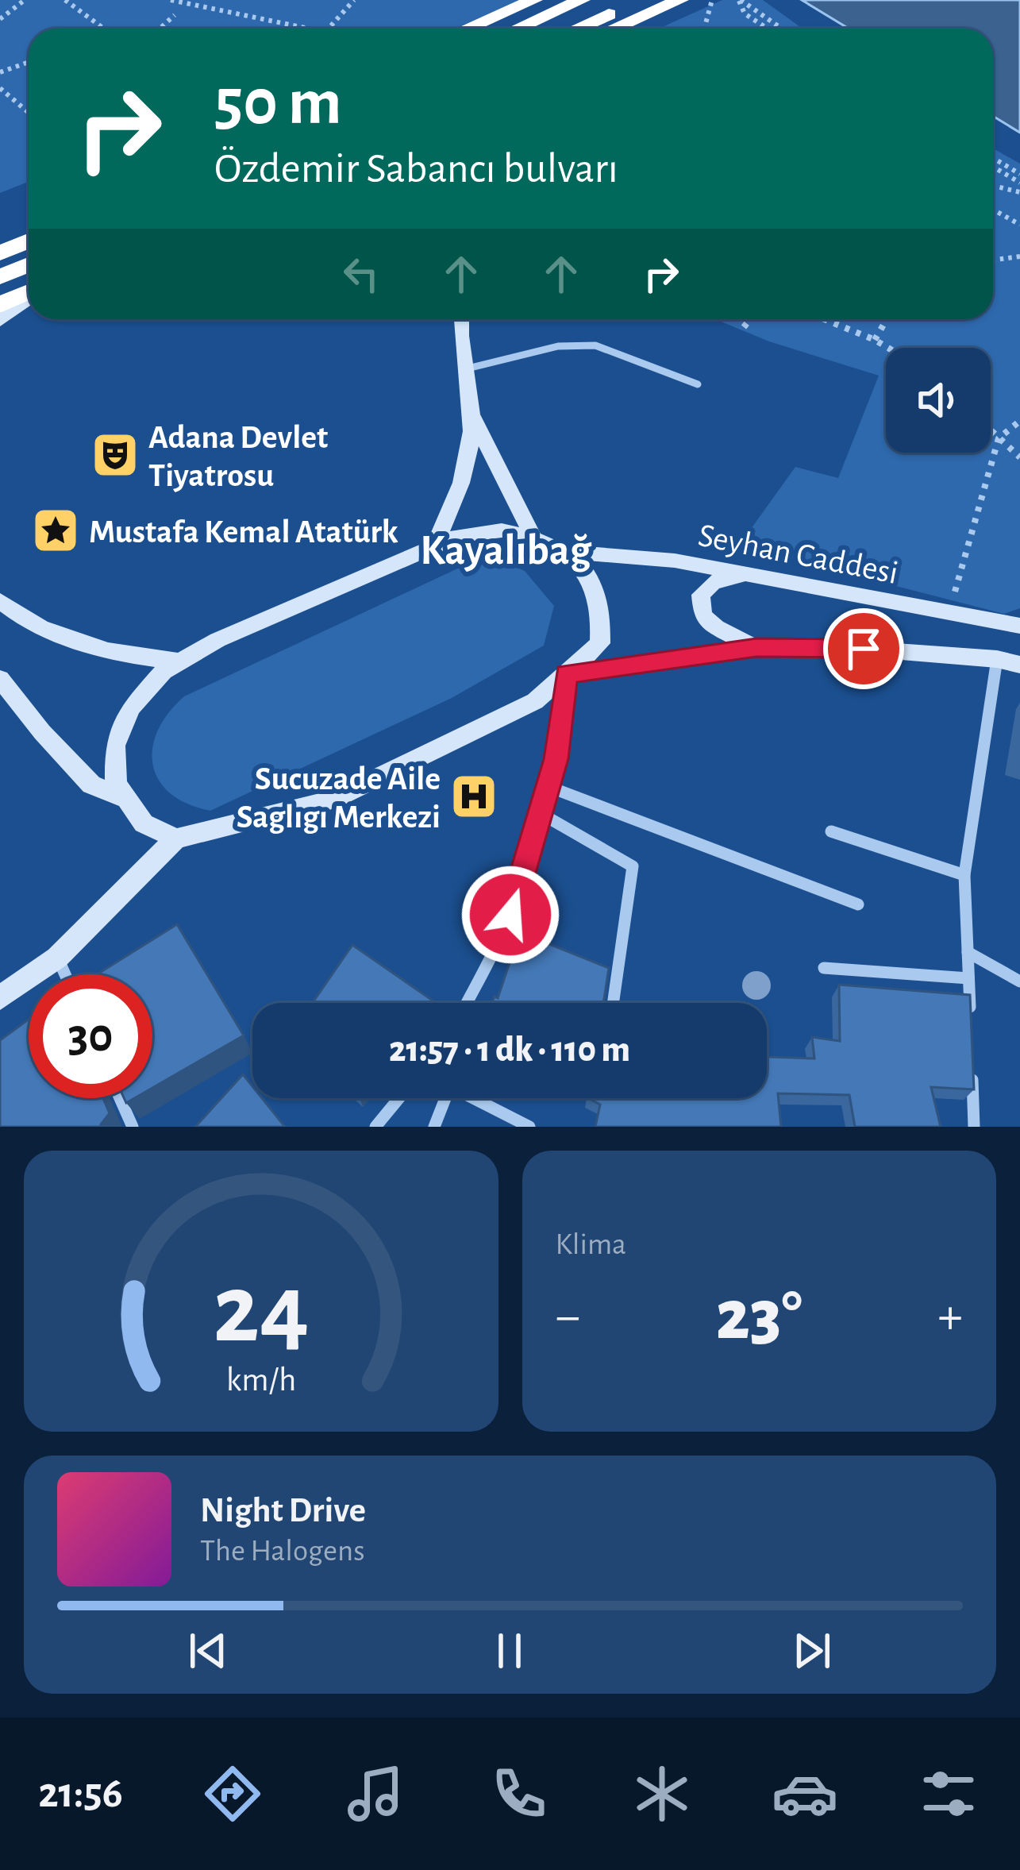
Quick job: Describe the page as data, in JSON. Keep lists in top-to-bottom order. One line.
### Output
{"streets":{"main road":["Seyhan Caddesi"]},"districts":["Kayalıbağ"],"places":{"theatre":["Adana Devlet Tiyatrosu"],"place":["Mustafa Kemal Atatürk"],"hospital":["Sucuzade Aile Saglıgı Merkezi"]},"page":{"turn":["50 m","Özdemir Sabancı bulvarı"],"limit":"30","trip":"21:57 · 1 dk · 110 m","tile":"Klima","heat":["−","23°","+"],"song":["Night Drive","The Halogens"],"tabs":"21:56","gauge":["24","km/h"]}}
